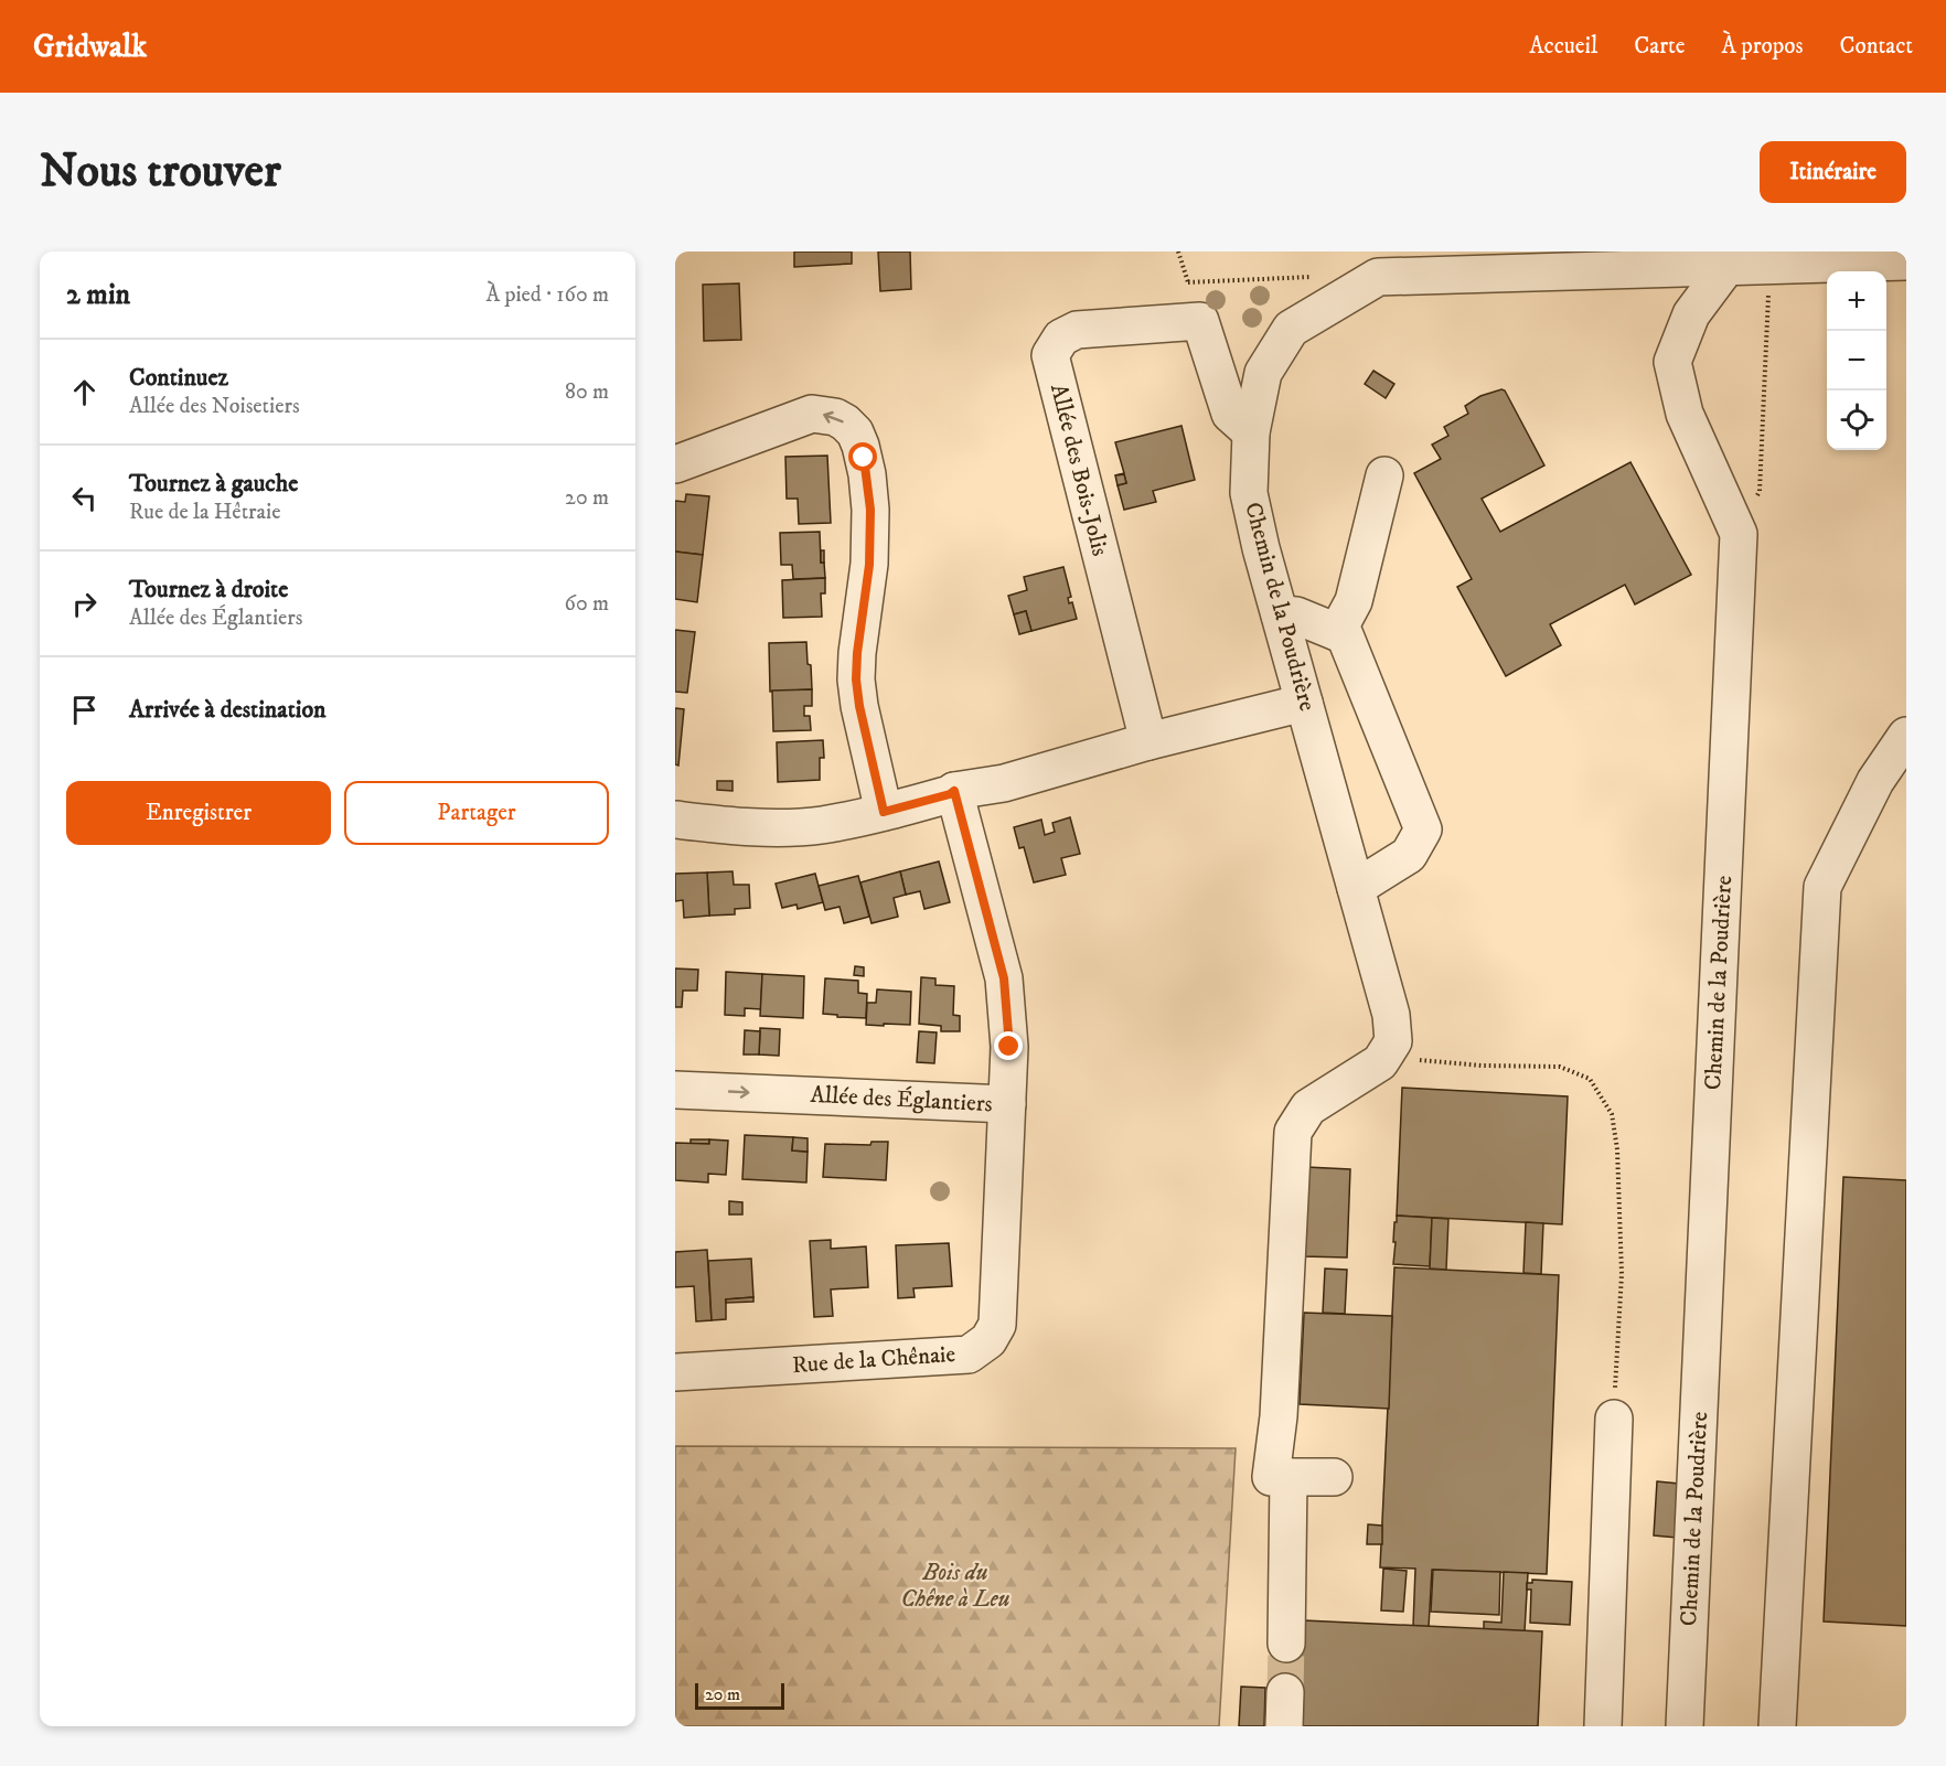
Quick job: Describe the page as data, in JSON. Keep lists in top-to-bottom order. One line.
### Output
{"streets":{"street":["Allée des Bois-Jolis","Chemin de la Poudrière","Allée des Églantiers","Rue de la Chênaie"]},"crossings":[["Allée des Bois-Jolis","Chemin de la Poudrière"],["Allée des Églantiers","Rue de la Chênaie"]],"parks":["Bois du Chêne à Leu"],"scale_bar":"20 m","page":{"header":"Gridwalk","nav":["Accueil","Carte","À propos","Contact"],"buttons":["Itinéraire",["Enregistrer","Partager"]],"title":"Nous trouver","heading":["2 min","À pied · 160 m"],"map_buttons":["+","−"],"list":[["Continuez","Allée des Noisetiers","80 m"],["Tournez à gauche","Rue de la Hêtraie","20 m"],["Tournez à droite","Allée des Églantiers","60 m"],"Arrivée à destination"],"scale":"20 m"}}
